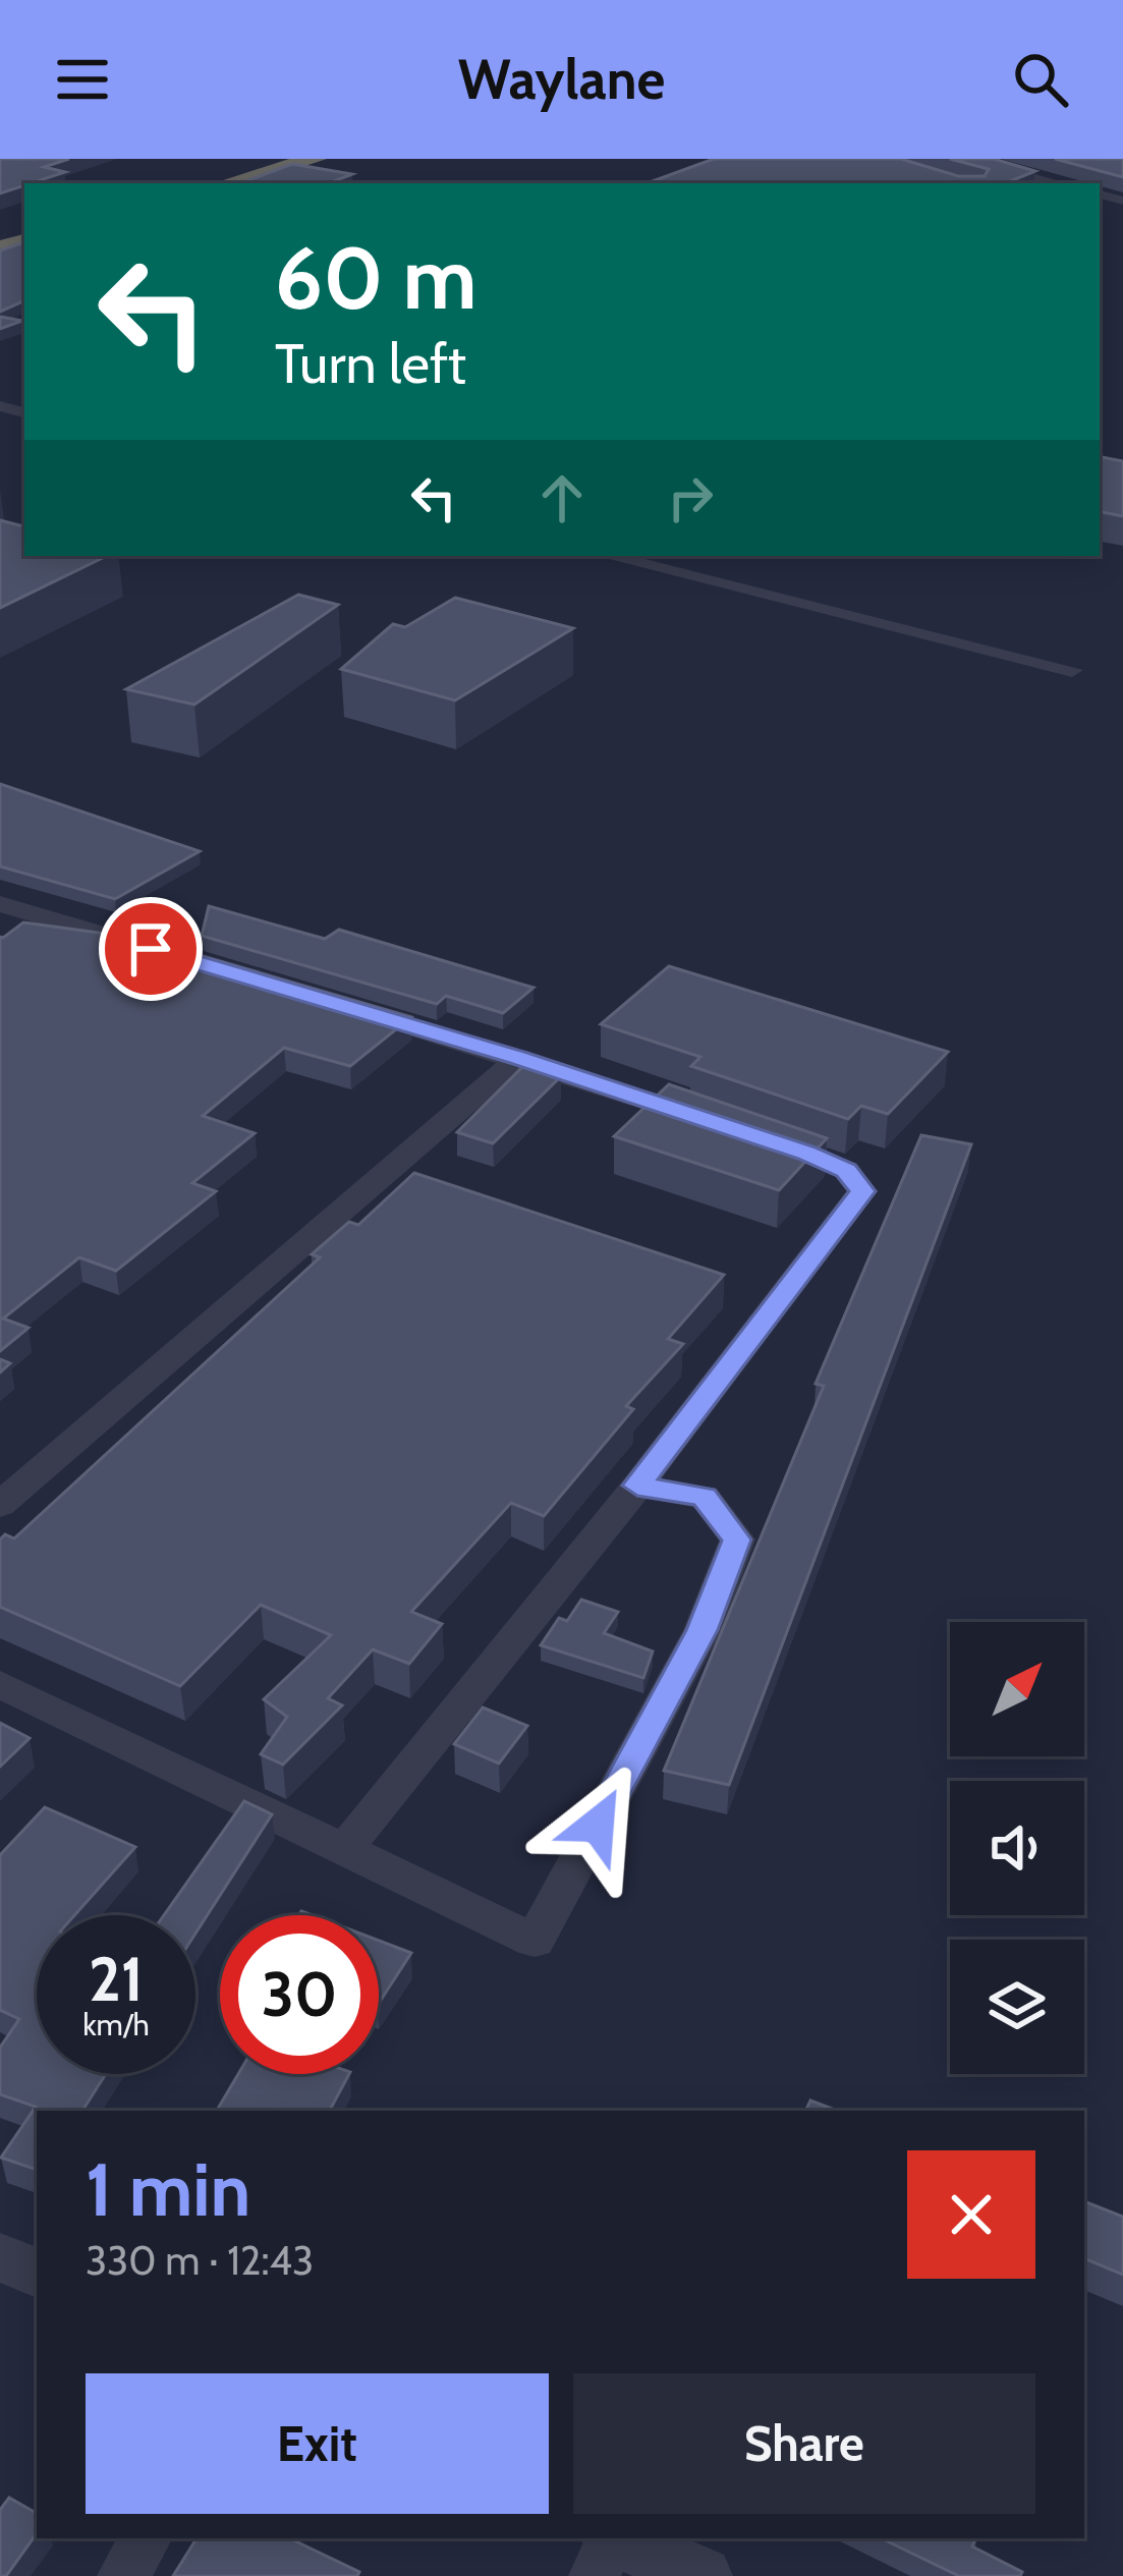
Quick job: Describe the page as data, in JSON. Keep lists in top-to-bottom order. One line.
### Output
{"north":"top right","page":{"header":"Waylane","turn":["60 m","Turn left"],"speed":"21 km/h","limit":"30","heading":["1 min","330 m · 12:43"],"buttons":["Exit","Share"]}}
